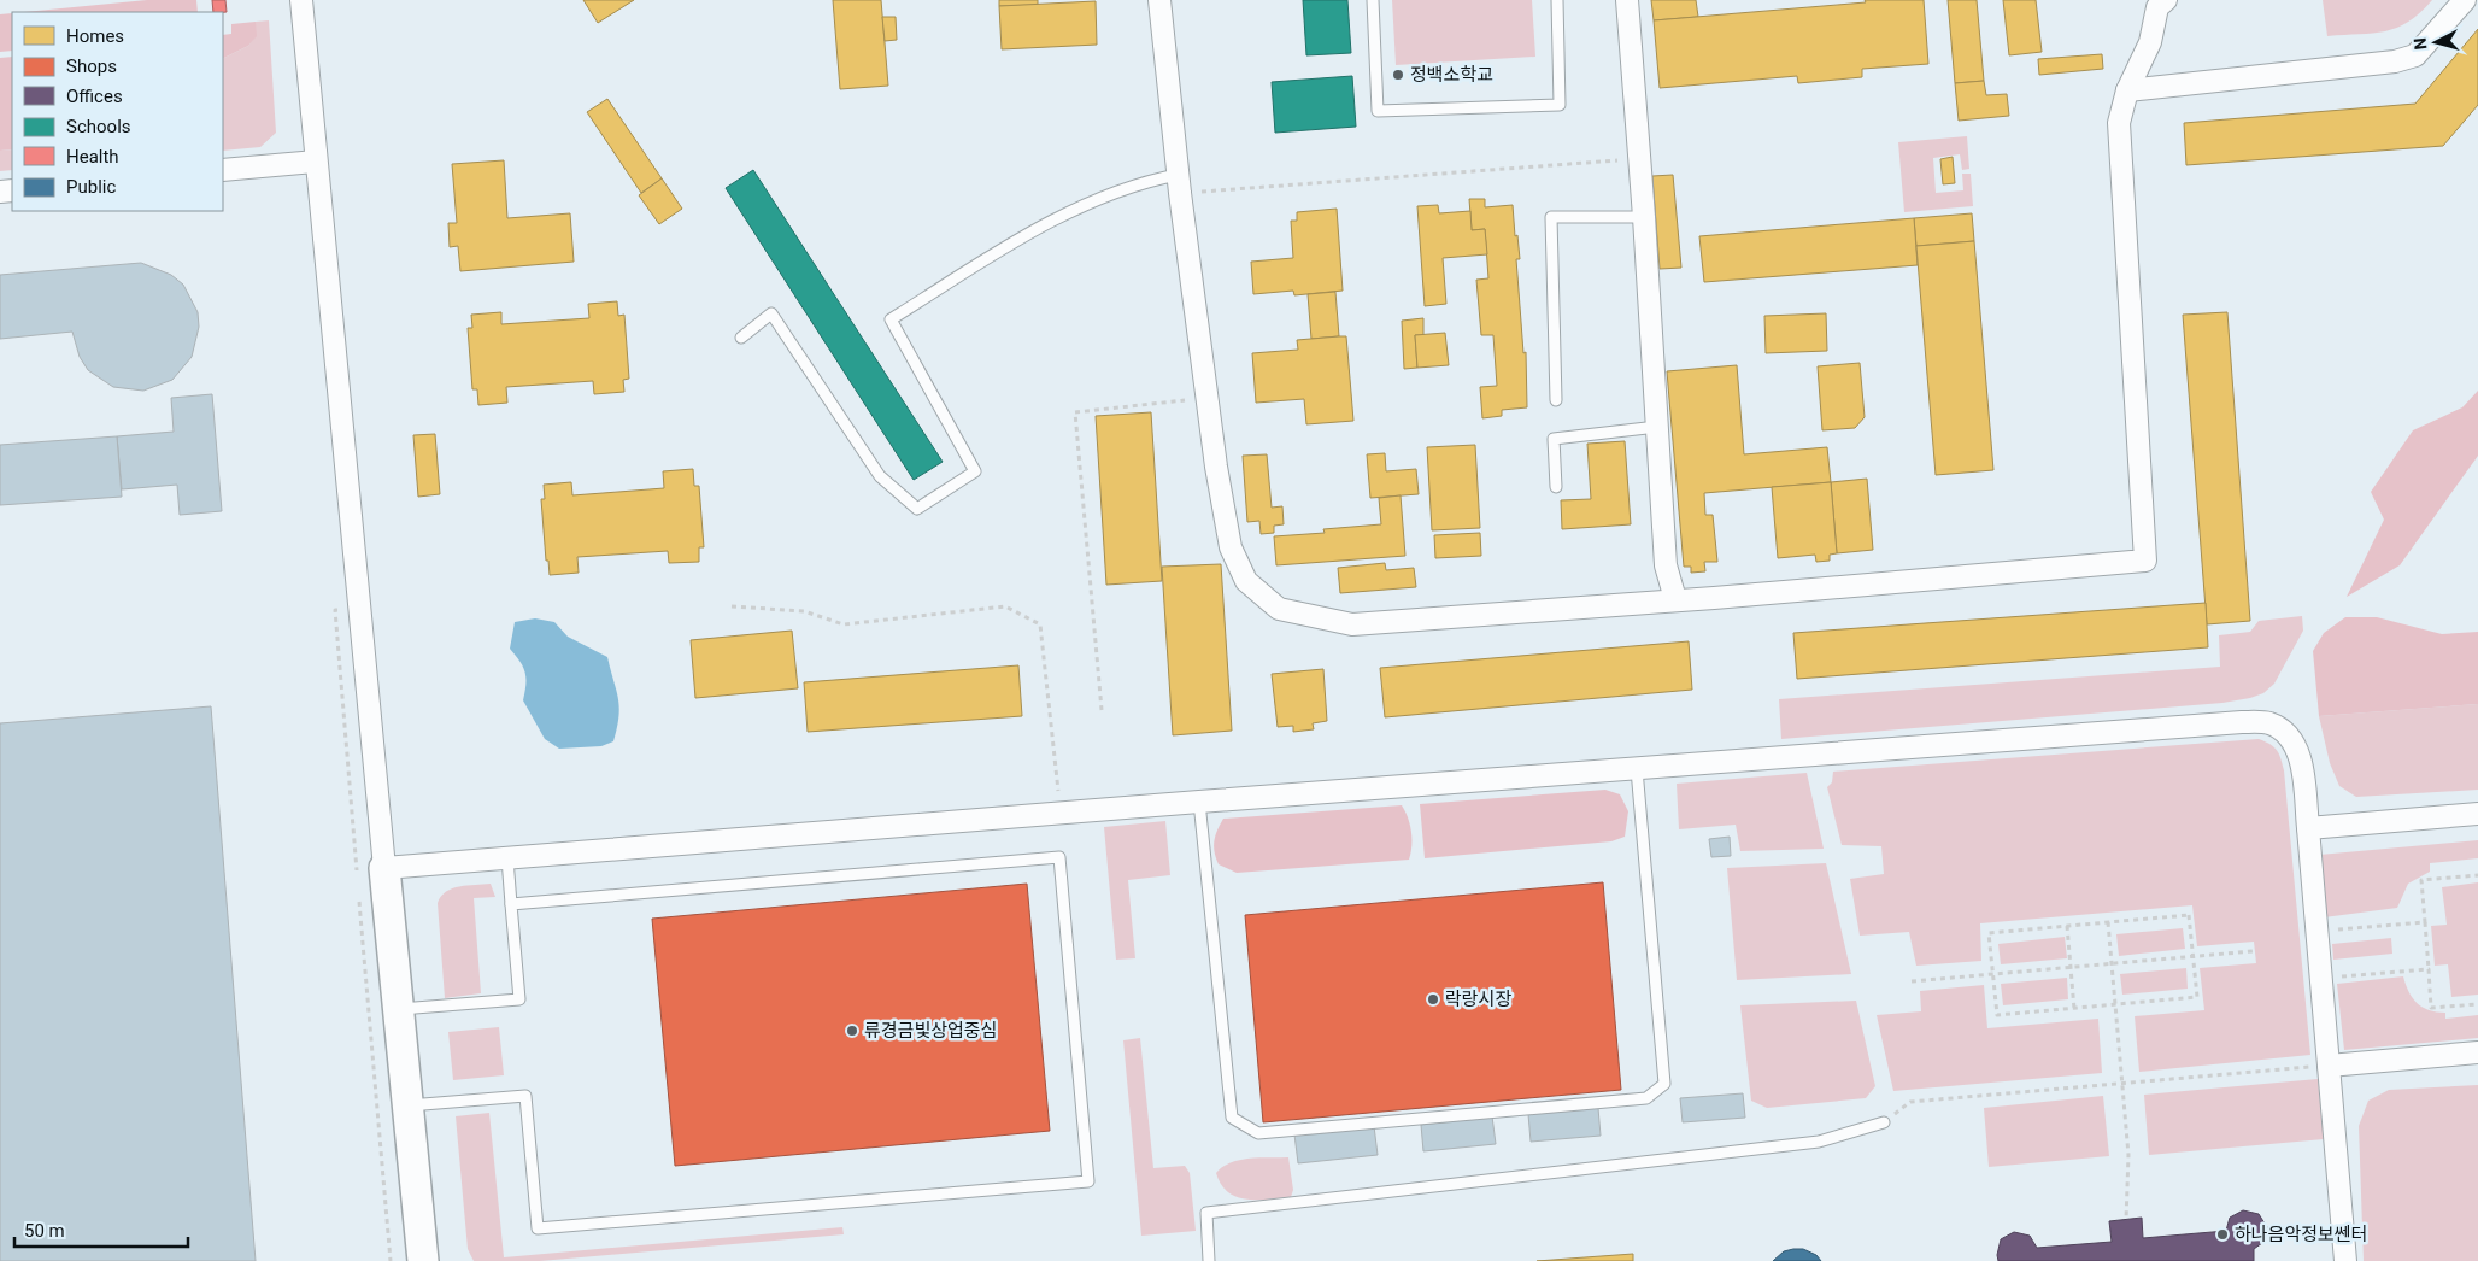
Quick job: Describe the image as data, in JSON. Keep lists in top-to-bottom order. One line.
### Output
{"places":["정백소학교","락랑시장","류경금빛상업중심","하나음악정보쎈터"],"legend":["Homes","Shops","Offices","Schools","Health","Public"],"scale_bar":"50 m","north":"left"}
